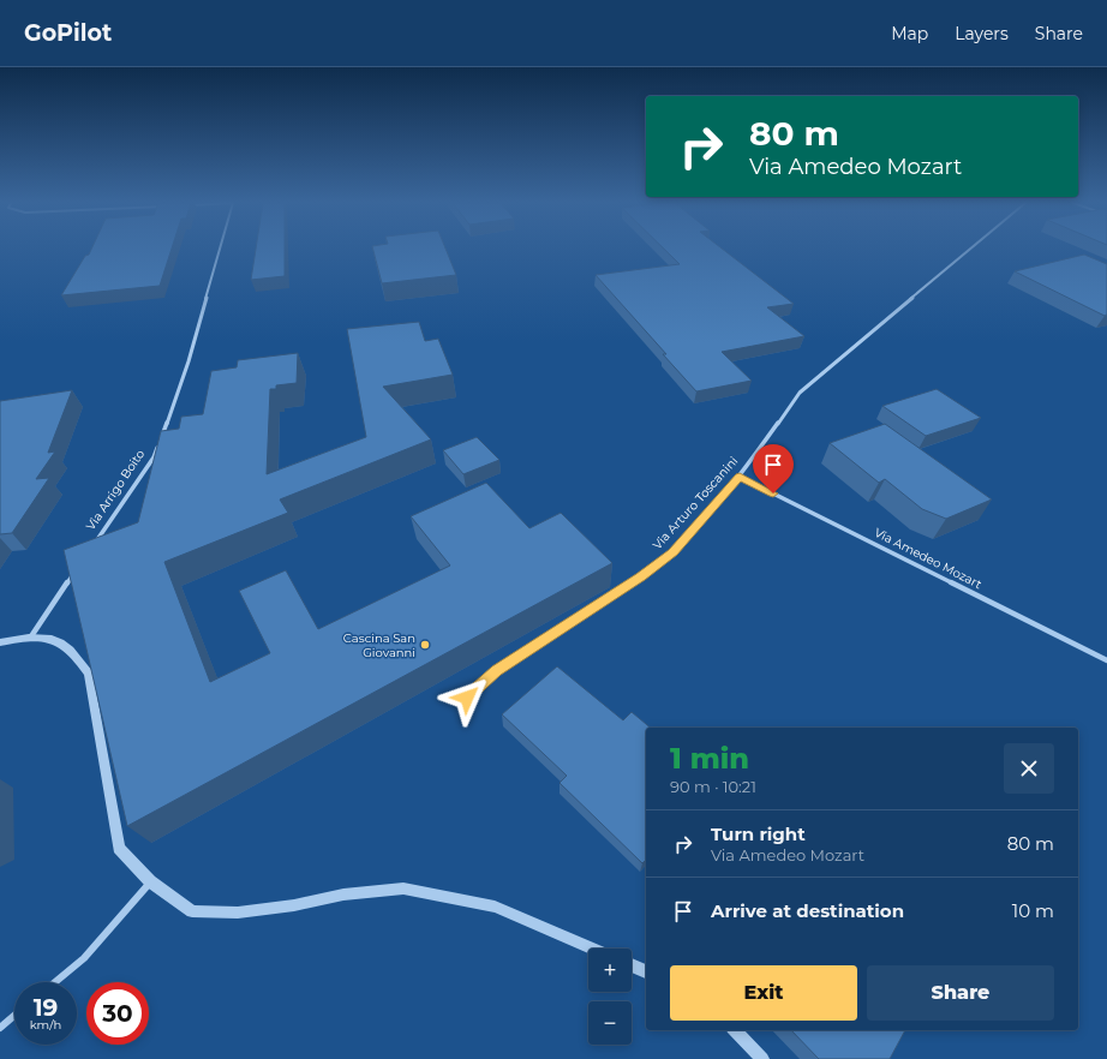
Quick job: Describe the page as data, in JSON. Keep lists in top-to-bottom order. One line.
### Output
{"streets":{"street":["Via Arrigo Boito","Via Arturo Toscanini","Via Amedeo Mozart"]},"crossings":[["Via Arturo Toscanini","Via Amedeo Mozart"]],"places":["Cascina San Giovanni"],"page":{"header":"GoPilot","nav":["Map","Layers","Share"],"turn":["80 m","Via Amedeo Mozart"],"heading":["1 min","90 m · 10:21"],"list":[{"name":"Turn right","note":"Via Amedeo Mozart","value":"80 m"},{"name":"Arrive at destination","value":"10 m"}],"map_buttons":["+","−"],"buttons":["Exit","Share"],"speed":"19 km/h","limit":"30"}}
